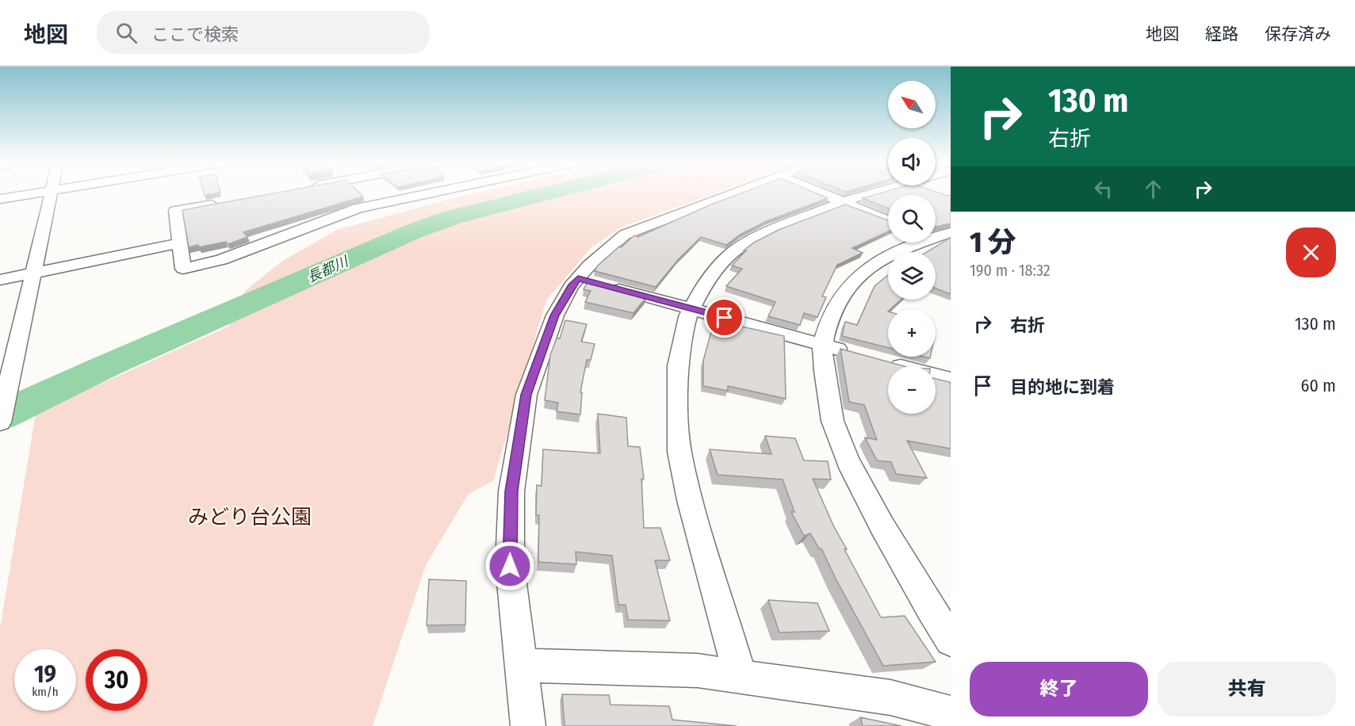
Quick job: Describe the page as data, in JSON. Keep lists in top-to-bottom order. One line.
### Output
{"water":["長都川"],"parks":["みどり台公園"],"north":"top left","page":{"header":"地図","search":"ここで検索","nav":["地図","経路","保存済み"],"turn":["130 m","右折"],"map_buttons":["+","−"],"heading":["1 分","190 m · 18:32"],"list":[{"name":"右折","value":"130 m"},{"name":"目的地に到着","value":"60 m"}],"speed":"19 km/h","limit":"30","buttons":["終了","共有"]}}
